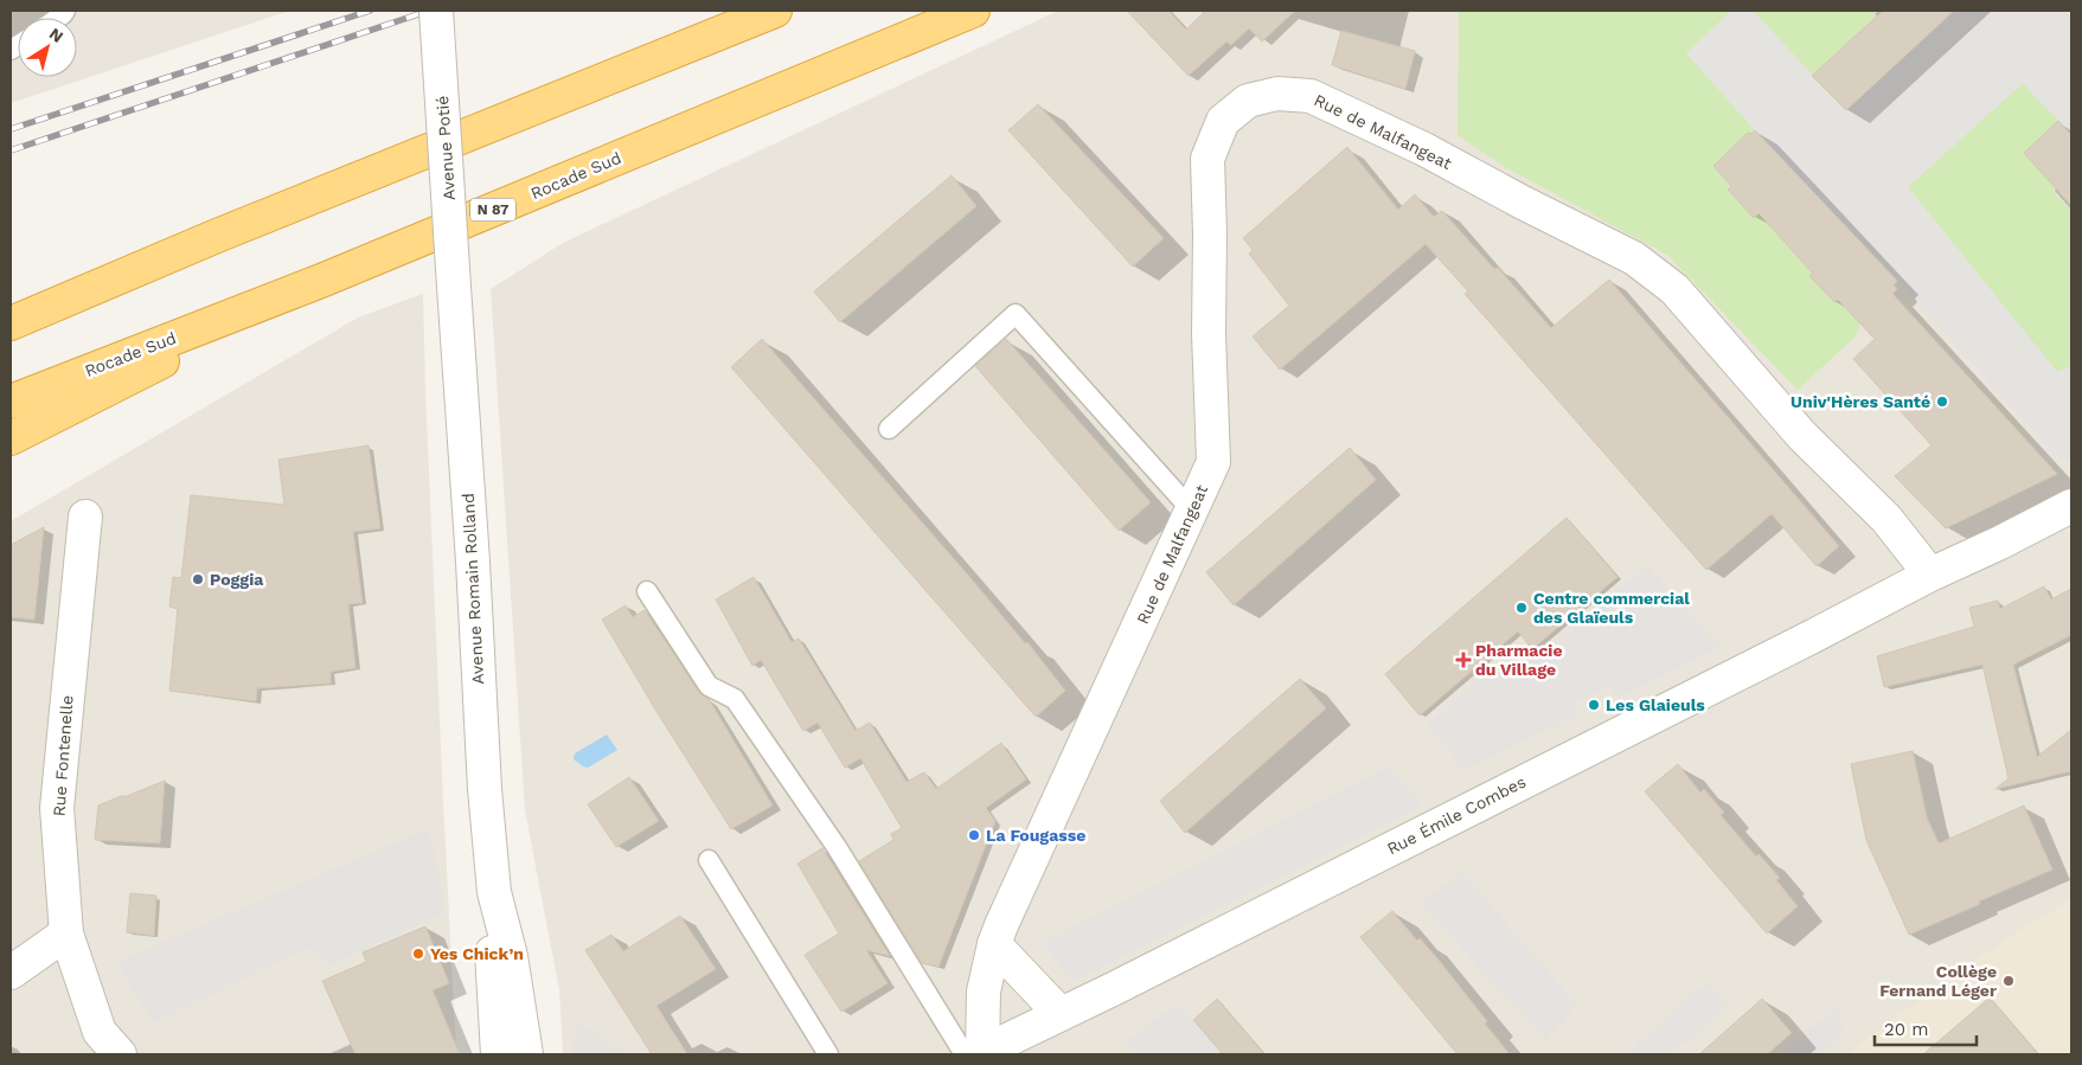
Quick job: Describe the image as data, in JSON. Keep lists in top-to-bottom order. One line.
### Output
{"streets":{"highway":["Rocade Sud","N 87"],"street":["Rue de Malfangeat","Avenue Potié","Avenue Romain Rolland","Rue Fontenelle","Rue Émile Combes"]},"crossings":[["Rue de Malfangeat","Rue Émile Combes"],["Avenue Potié","Avenue Romain Rolland"]],"places":{"other":["Univ'Hères Santé","Poggia","Centre commercial des Glaïeuls","Les Glaieuls","La Fougasse","Yes Chick’n","Collège Fernand Léger"],"health":["Pharmacie du Village"]},"scale_bar":"20 m","north":"top right"}
